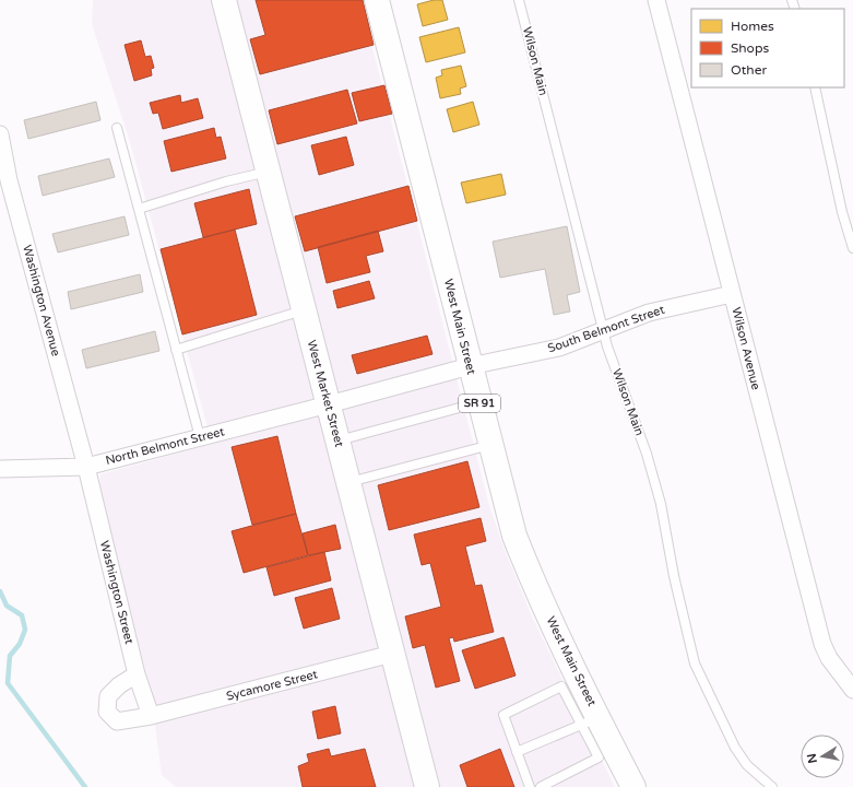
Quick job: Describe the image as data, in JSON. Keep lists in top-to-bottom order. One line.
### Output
{"streets":{"main road":["West Main Street","West Market Street","SR 91"],"street":["Washington Avenue","South Belmont Street","Wilson Avenue","North Belmont Street","Washington Street","Sycamore Street"],"lane":["Wilson Main"]},"crossings":[["Wilson Main","South Belmont Street"],["Washington Avenue","North Belmont Street"],["Washington Avenue","Washington Street"],["West Main Street","South Belmont Street"],["South Belmont Street","Wilson Avenue"],["South Belmont Street","West Market Street"],["South Belmont Street","North Belmont Street"],["West Market Street","North Belmont Street"],["West Market Street","Sycamore Street"],["North Belmont Street","Washington Street"],["Washington Street","Sycamore Street"]],"legend":["Homes","Shops","Other"],"north":"left"}
